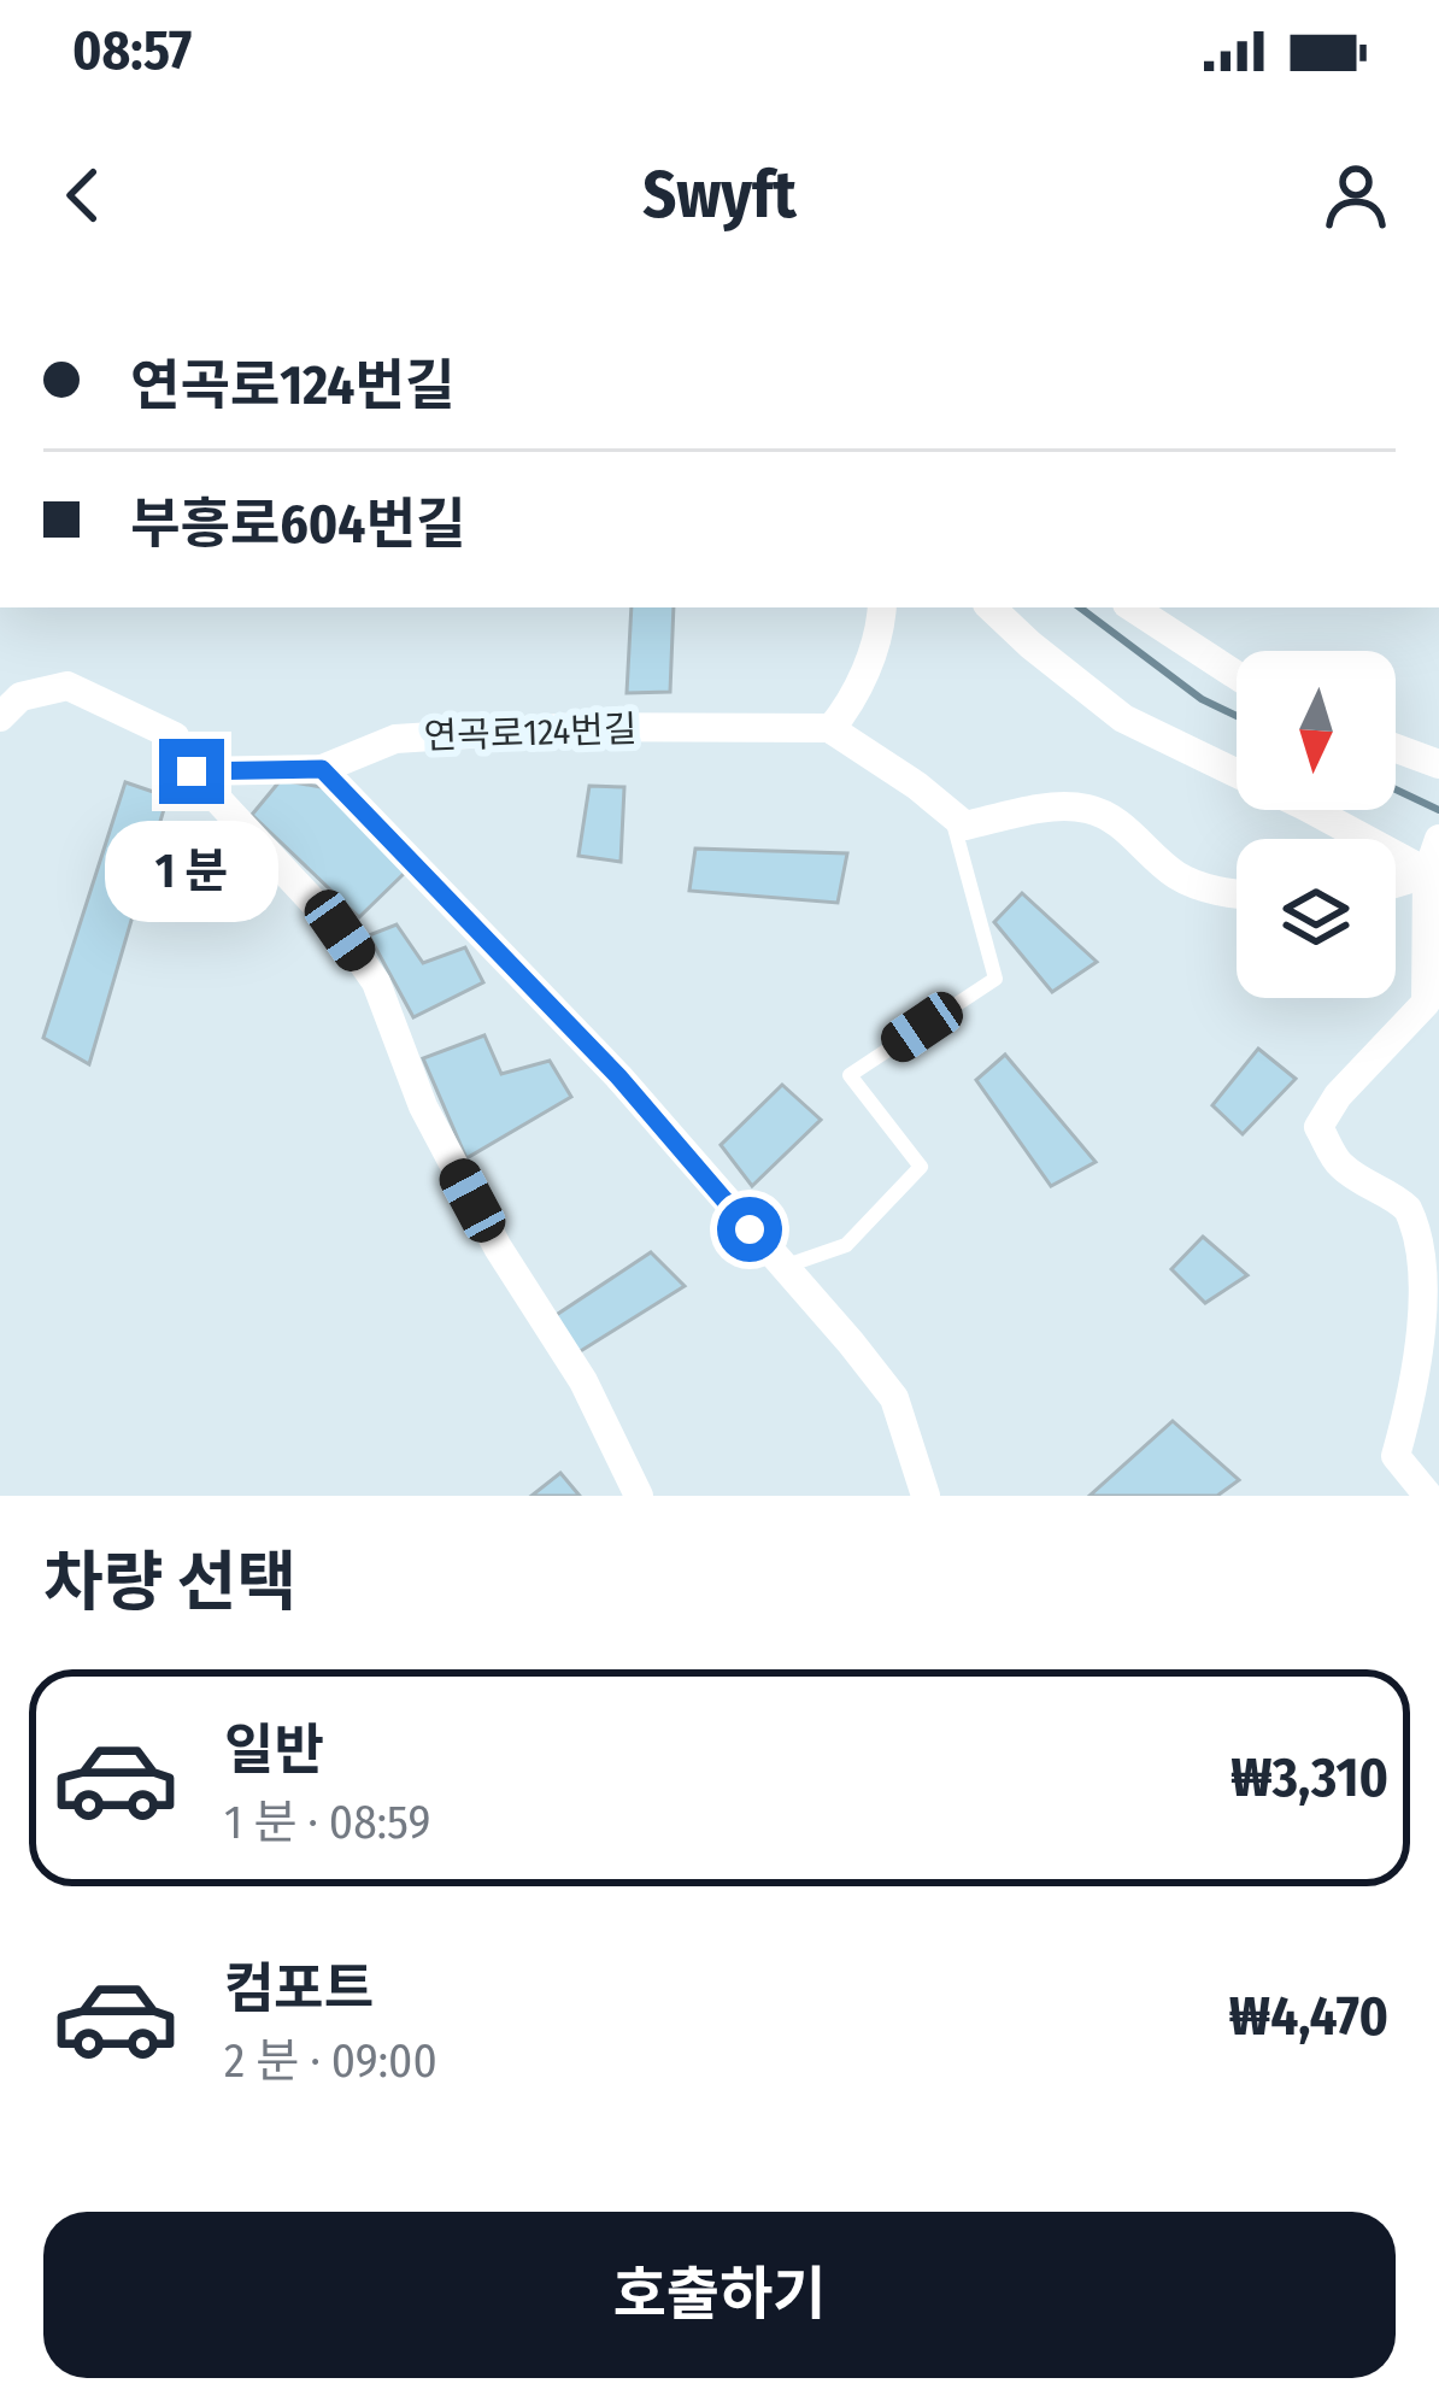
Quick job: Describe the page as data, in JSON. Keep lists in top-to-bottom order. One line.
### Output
{"streets":{"street":["연곡로124번길"]},"north":"bottom","page":{"status":"08:57","header":"Swyft","banner":["연곡로124번길","부흥로604번길"],"bubble":"1 분","heading":"차량 선택","list":[{"name":"일반","note":"1 분 · 08:59","value":"₩3,310"},{"name":"컴포트","note":"2 분 · 09:00","value":"₩4,470"}],"buttons":"호출하기"}}
